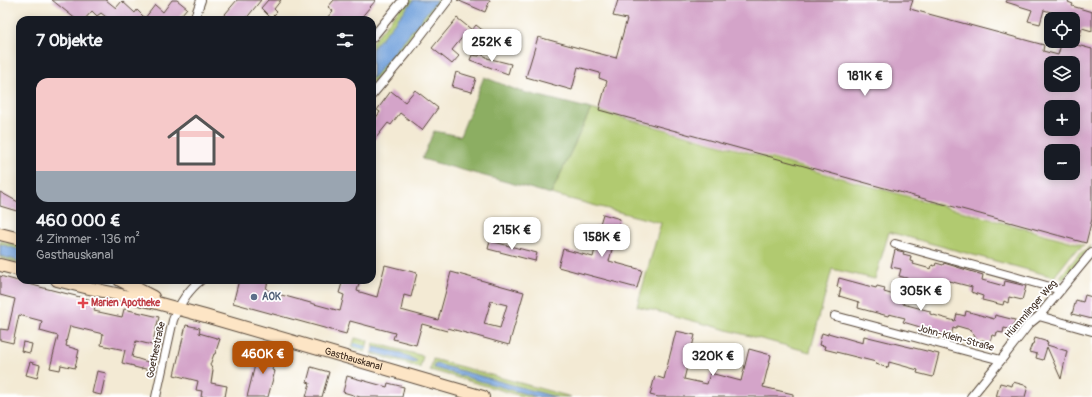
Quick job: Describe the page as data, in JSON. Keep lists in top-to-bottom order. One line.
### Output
{"streets":{"street":["Hümmlinger Weg","John-Klein-Straße","Goethestraße","Gasthauskanal"]},"crossings":[["Hümmlinger Weg","John-Klein-Straße"],["Goethestraße","Gasthauskanal"]],"places":{"other":["AOK"],"health":["Marien Apotheke"]},"page":{"map_buttons":["+","−"],"heading":"7 Objekte","price":["252K €","181K €","215K €","158K €","305K €","460K €","320K €"],"list":[{"name":"460 000 €","note":"4 Zimmer · 136 m² · Gasthauskanal"}]}}
